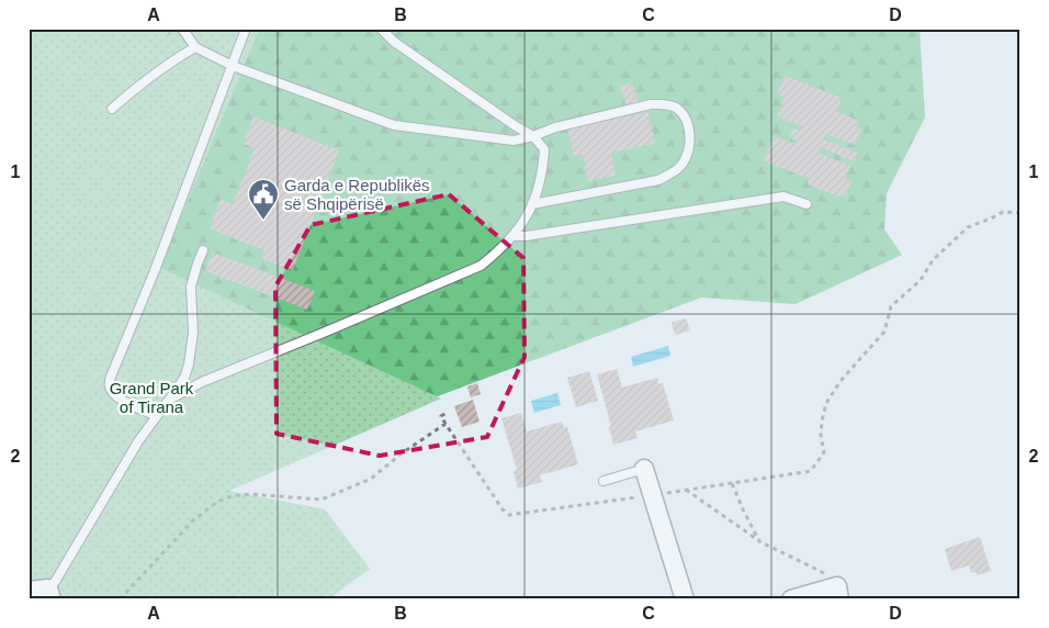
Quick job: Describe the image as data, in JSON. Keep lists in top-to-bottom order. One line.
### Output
{"parks":["Grand Park of Tirana"],"places":{"public building":["Garda e Republikës së Shqipërisë"]},"grid":{"columns":["A","B","C","D"],"rows":["1","2"]}}
